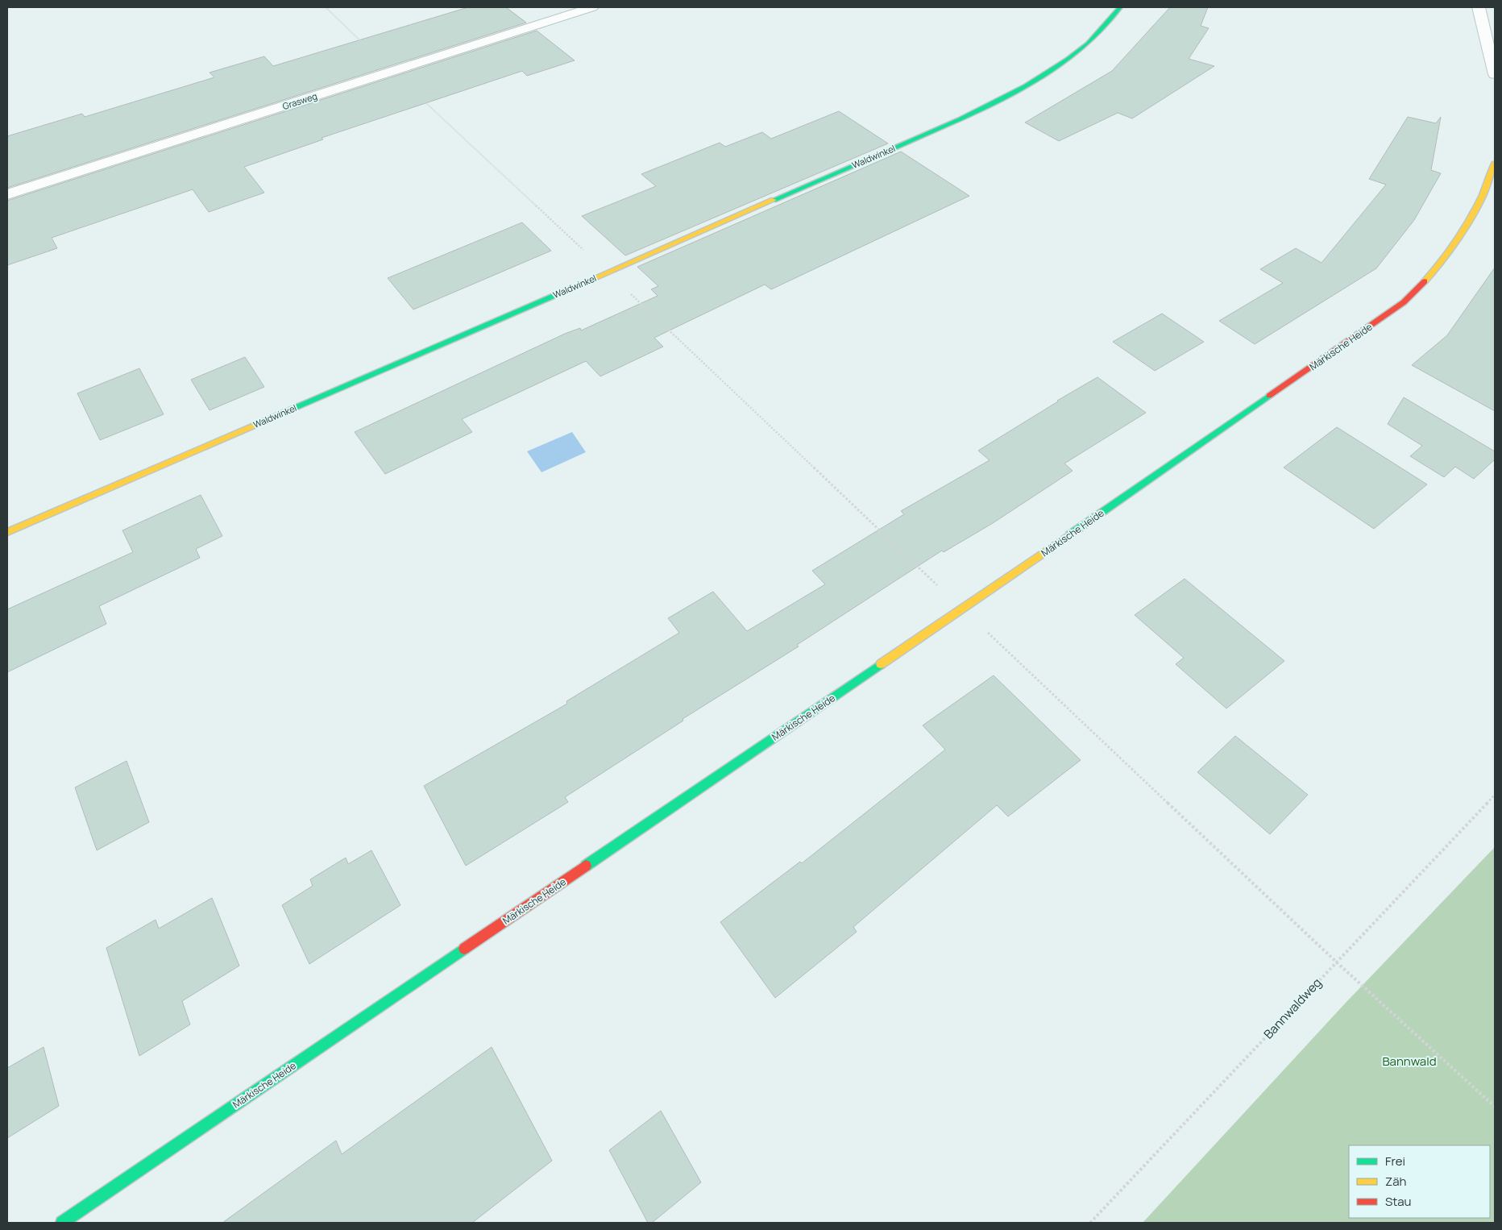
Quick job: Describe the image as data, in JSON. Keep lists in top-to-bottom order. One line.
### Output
{"streets":{"street":["Grasweg","Waldwinkel","Märkische Heide"],"path":["Bannwaldweg"]},"parks":["Bannwald"],"legend":["Frei","Zäh","Stau"]}
